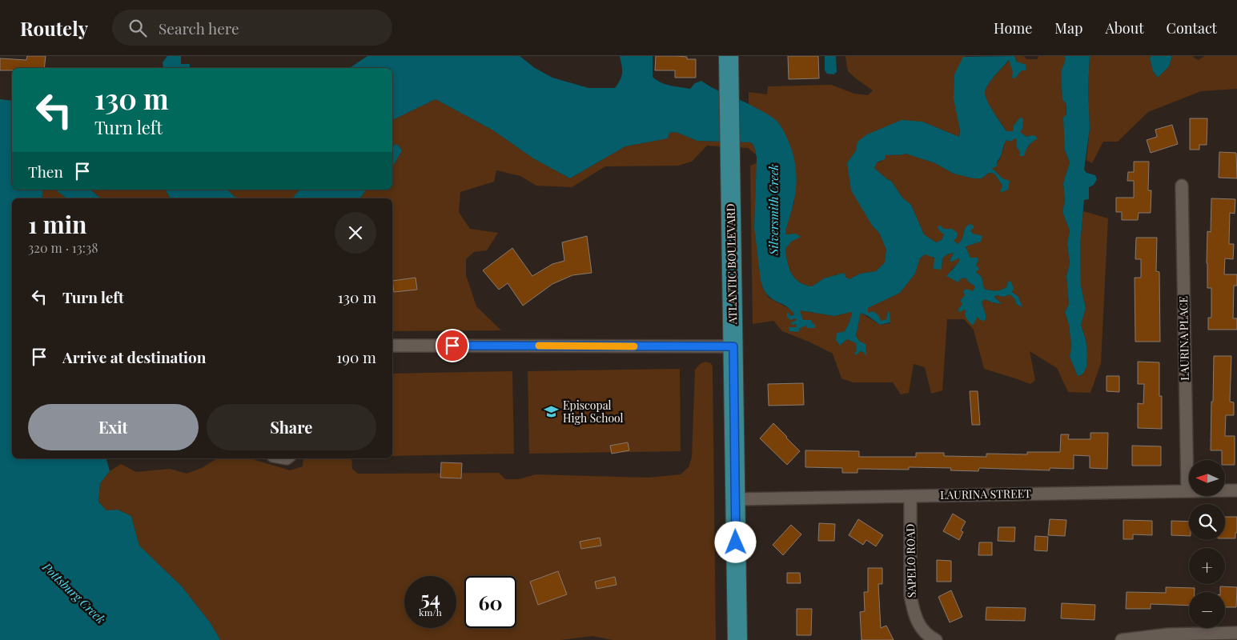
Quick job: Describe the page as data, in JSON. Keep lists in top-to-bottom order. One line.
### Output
{"streets":{"main road":["ATLANTIC BOULEVARD"],"street":["LAURINA PLACE","LAURINA STREET","SAPELO ROAD"]},"crossings":[["ATLANTIC BOULEVARD","LAURINA STREET"],["LAURINA PLACE","LAURINA STREET"],["LAURINA STREET","SAPELO ROAD"]],"water":["Silversmith Creek","Pottsburg Creek"],"places":{"school or university":["Episcopal High School"]},"north":"left","page":{"header":"Routely","search":"Search here","nav":["Home","Map","About","Contact"],"turn":["130 m","Turn left"],"then":"Then","heading":["1 min","320 m · 13:38"],"list":[{"name":"Turn left","value":"130 m"},{"name":"Arrive at destination","value":"190 m"}],"buttons":["Exit","Share"],"map_buttons":["+","−"],"speed":"54 km/h","limit":"60"}}
